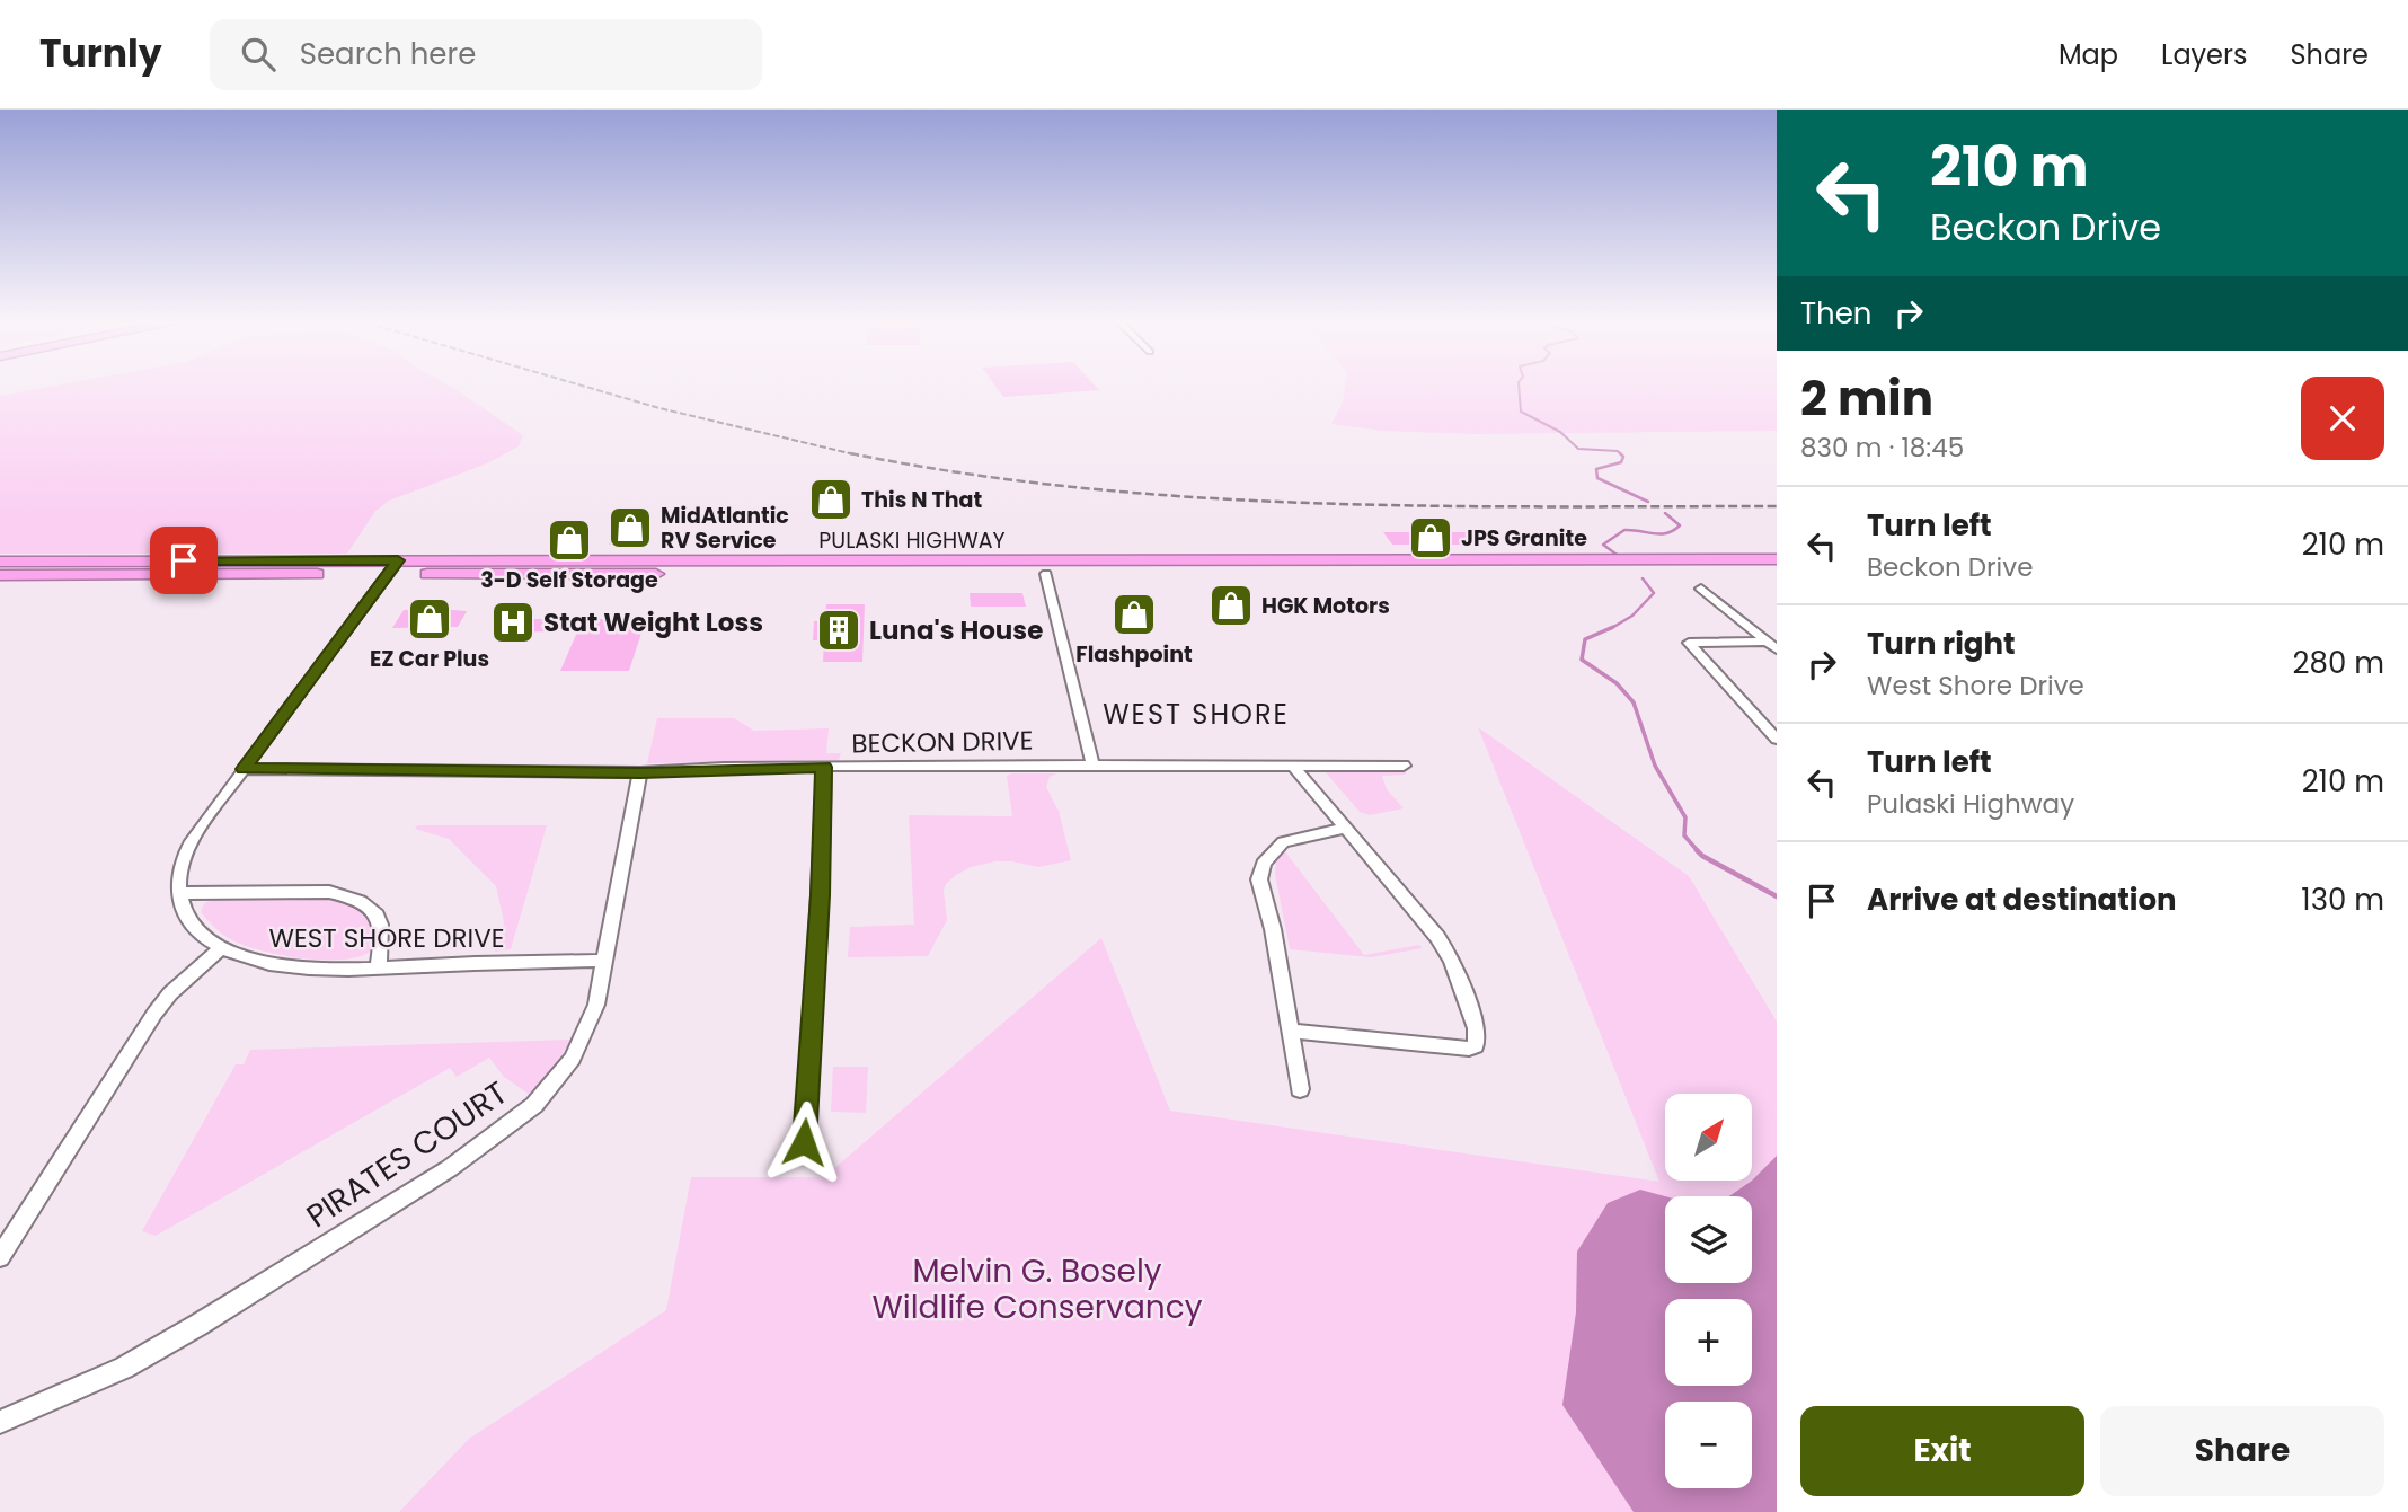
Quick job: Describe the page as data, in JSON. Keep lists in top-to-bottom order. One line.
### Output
{"streets":{"highway":["PULASKI HIGHWAY"],"street":["BECKON DRIVE","WEST SHORE DRIVE","PIRATES COURT"]},"crossings":[["BECKON DRIVE","PIRATES COURT"],["WEST SHORE DRIVE","PIRATES COURT"]],"districts":["WEST SHORE"],"parks":["Melvin G. Bosely Wildlife Conservancy"],"places":{"shop":["This N That","MidAtlantic RV Service","JPS Granite","3-D Self Storage","HGK Motors","Flashpoint","EZ Car Plus"],"hospital":["Stat Weight Loss"],"building":["Luna's House"]},"north":"top right","page":{"header":"Turnly","search":"Search here","nav":["Map","Layers","Share"],"turn":["210 m","Beckon Drive"],"then":"Then","heading":["2 min","830 m · 18:45"],"list":[{"name":"Turn left","note":"Beckon Drive","value":"210 m"},{"name":"Turn right","note":"West Shore Drive","value":"280 m"},{"name":"Turn left","note":"Pulaski Highway","value":"210 m"},{"name":"Arrive at destination","value":"130 m"}],"map_buttons":["+","−"],"buttons":["Exit","Share"]}}
